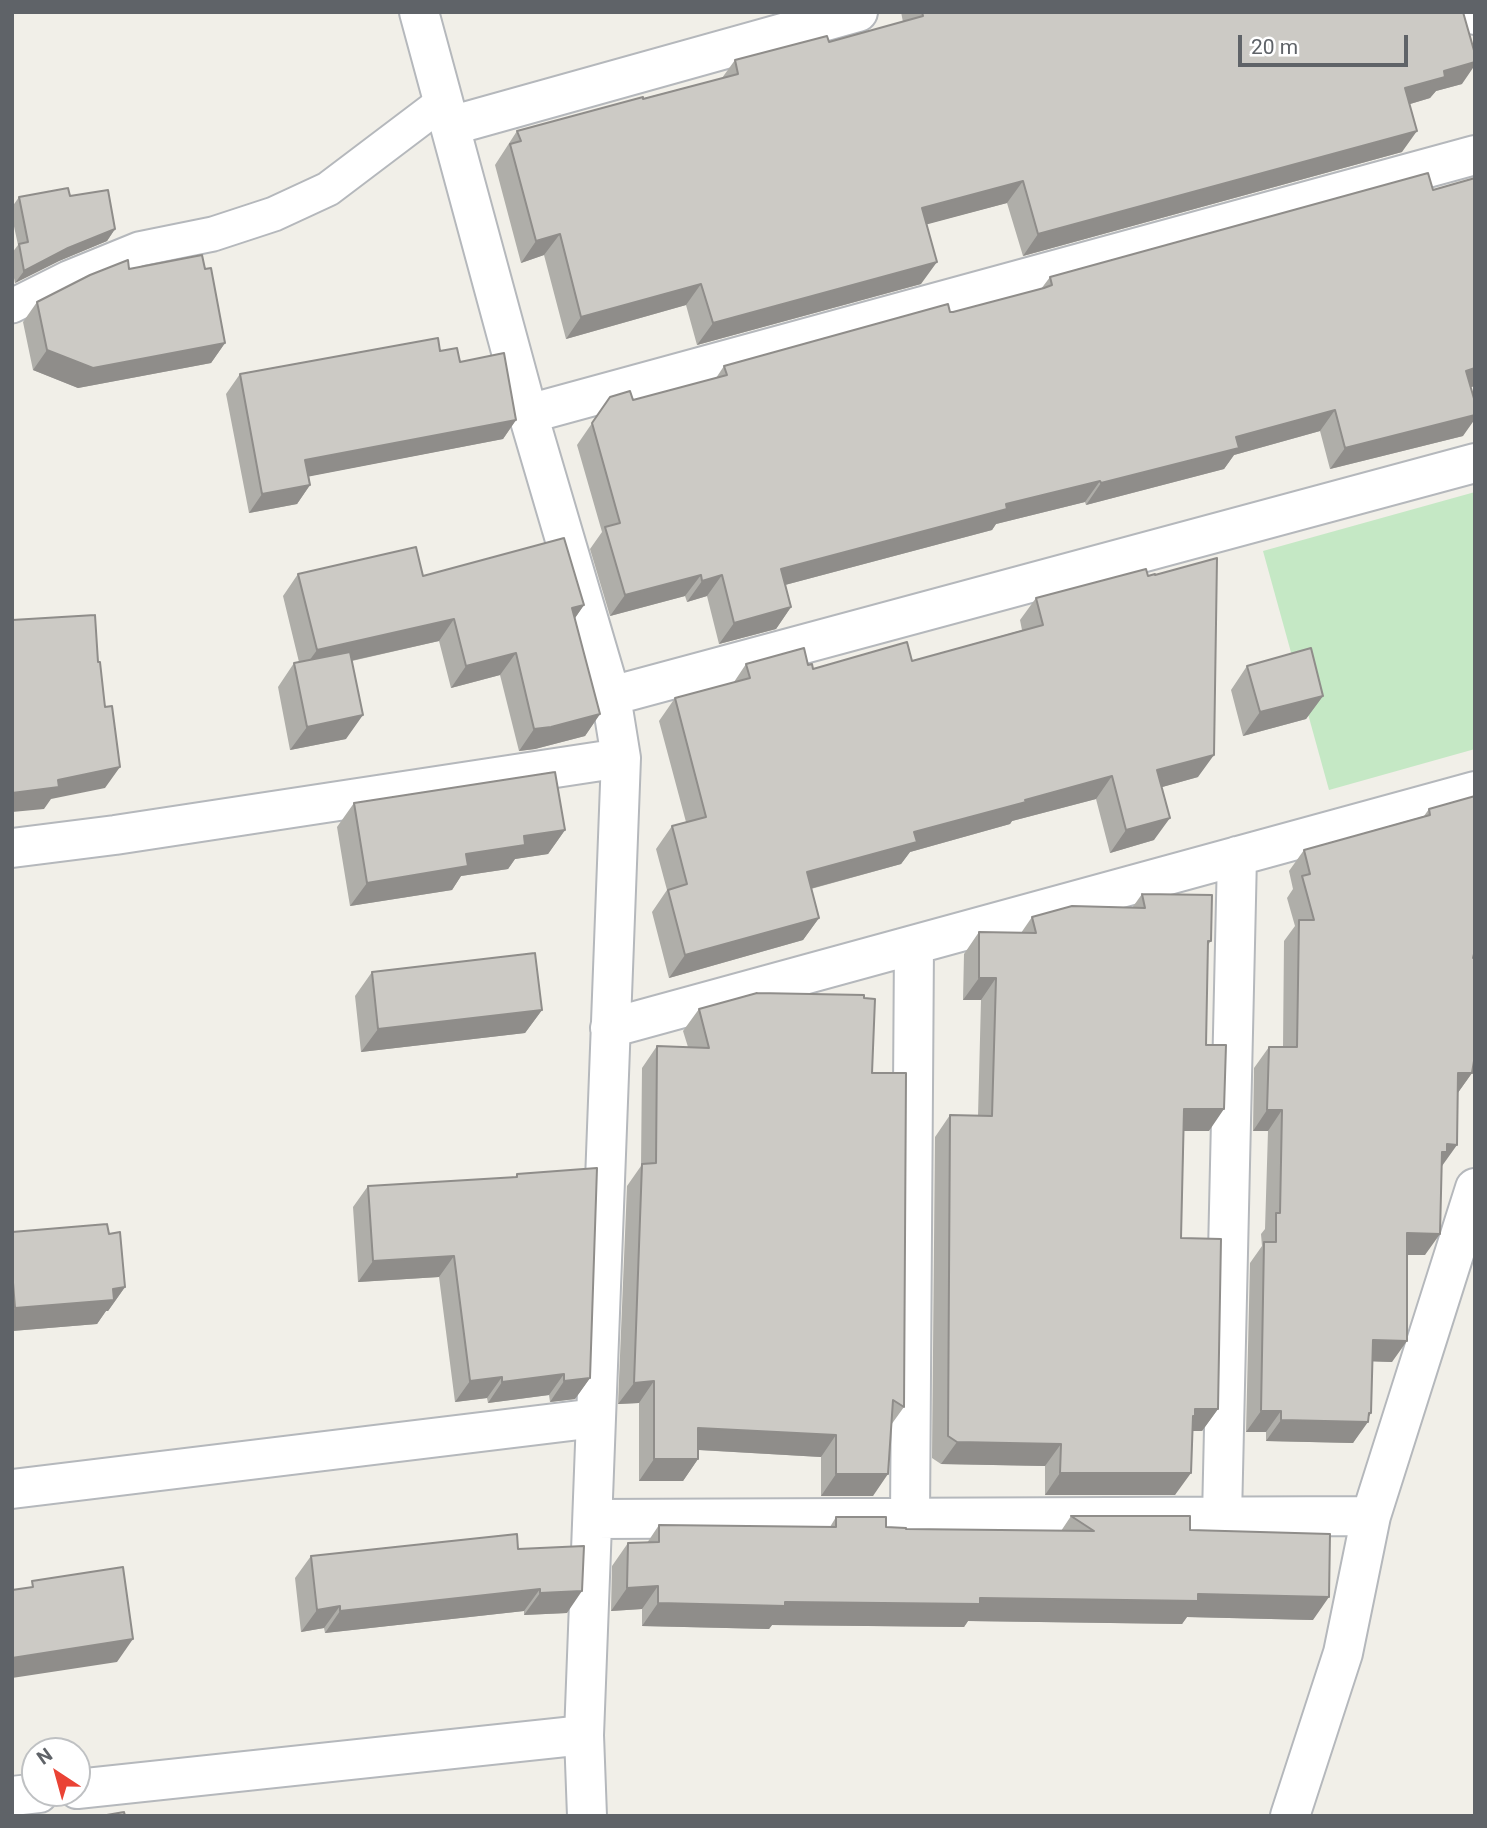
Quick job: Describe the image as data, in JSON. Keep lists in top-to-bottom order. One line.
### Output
{"scale_bar":"20 m","north":"top left"}
